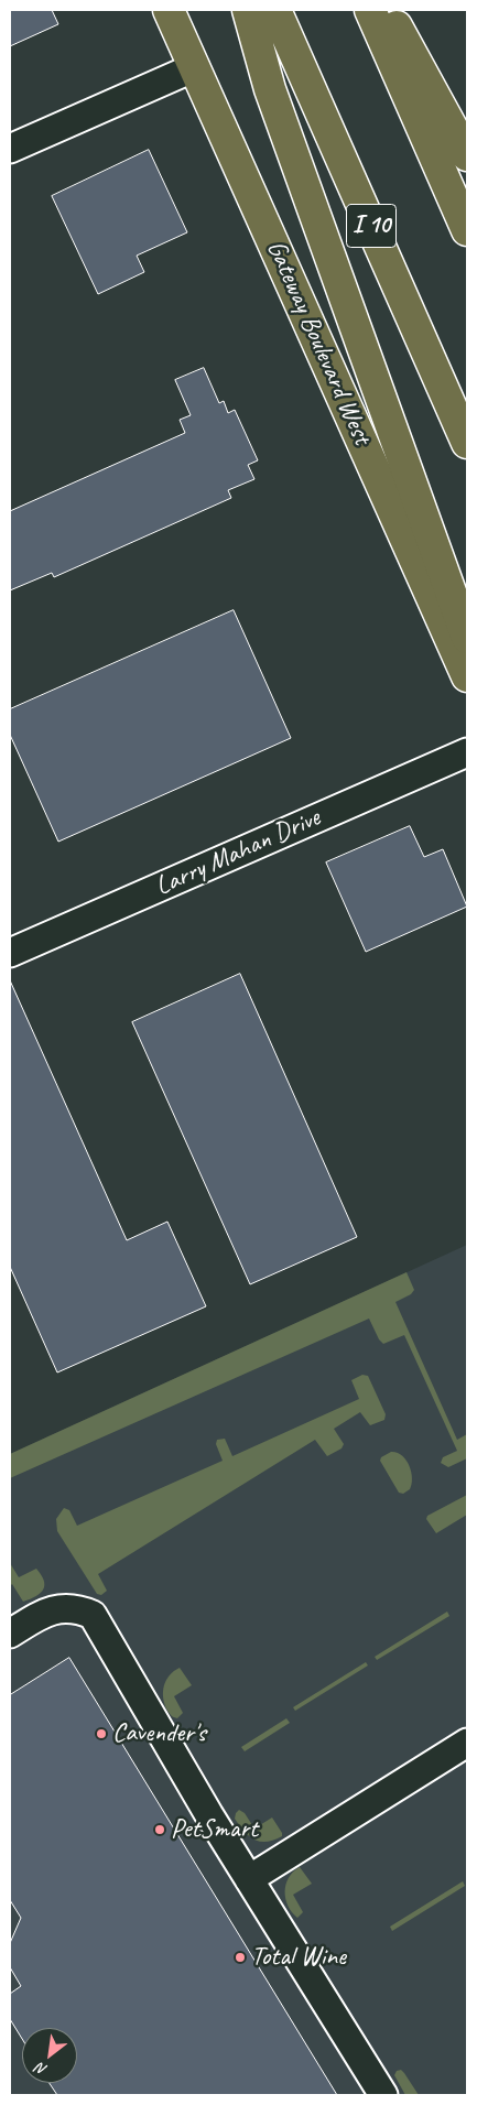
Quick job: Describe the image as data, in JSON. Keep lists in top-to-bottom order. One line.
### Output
{"streets":{"main road":["I 10","Gateway Boulevard West"],"street":["Larry Mahan Drive"]},"places":["Cavender's","PetSmart","Total Wine"],"north":"bottom left"}
